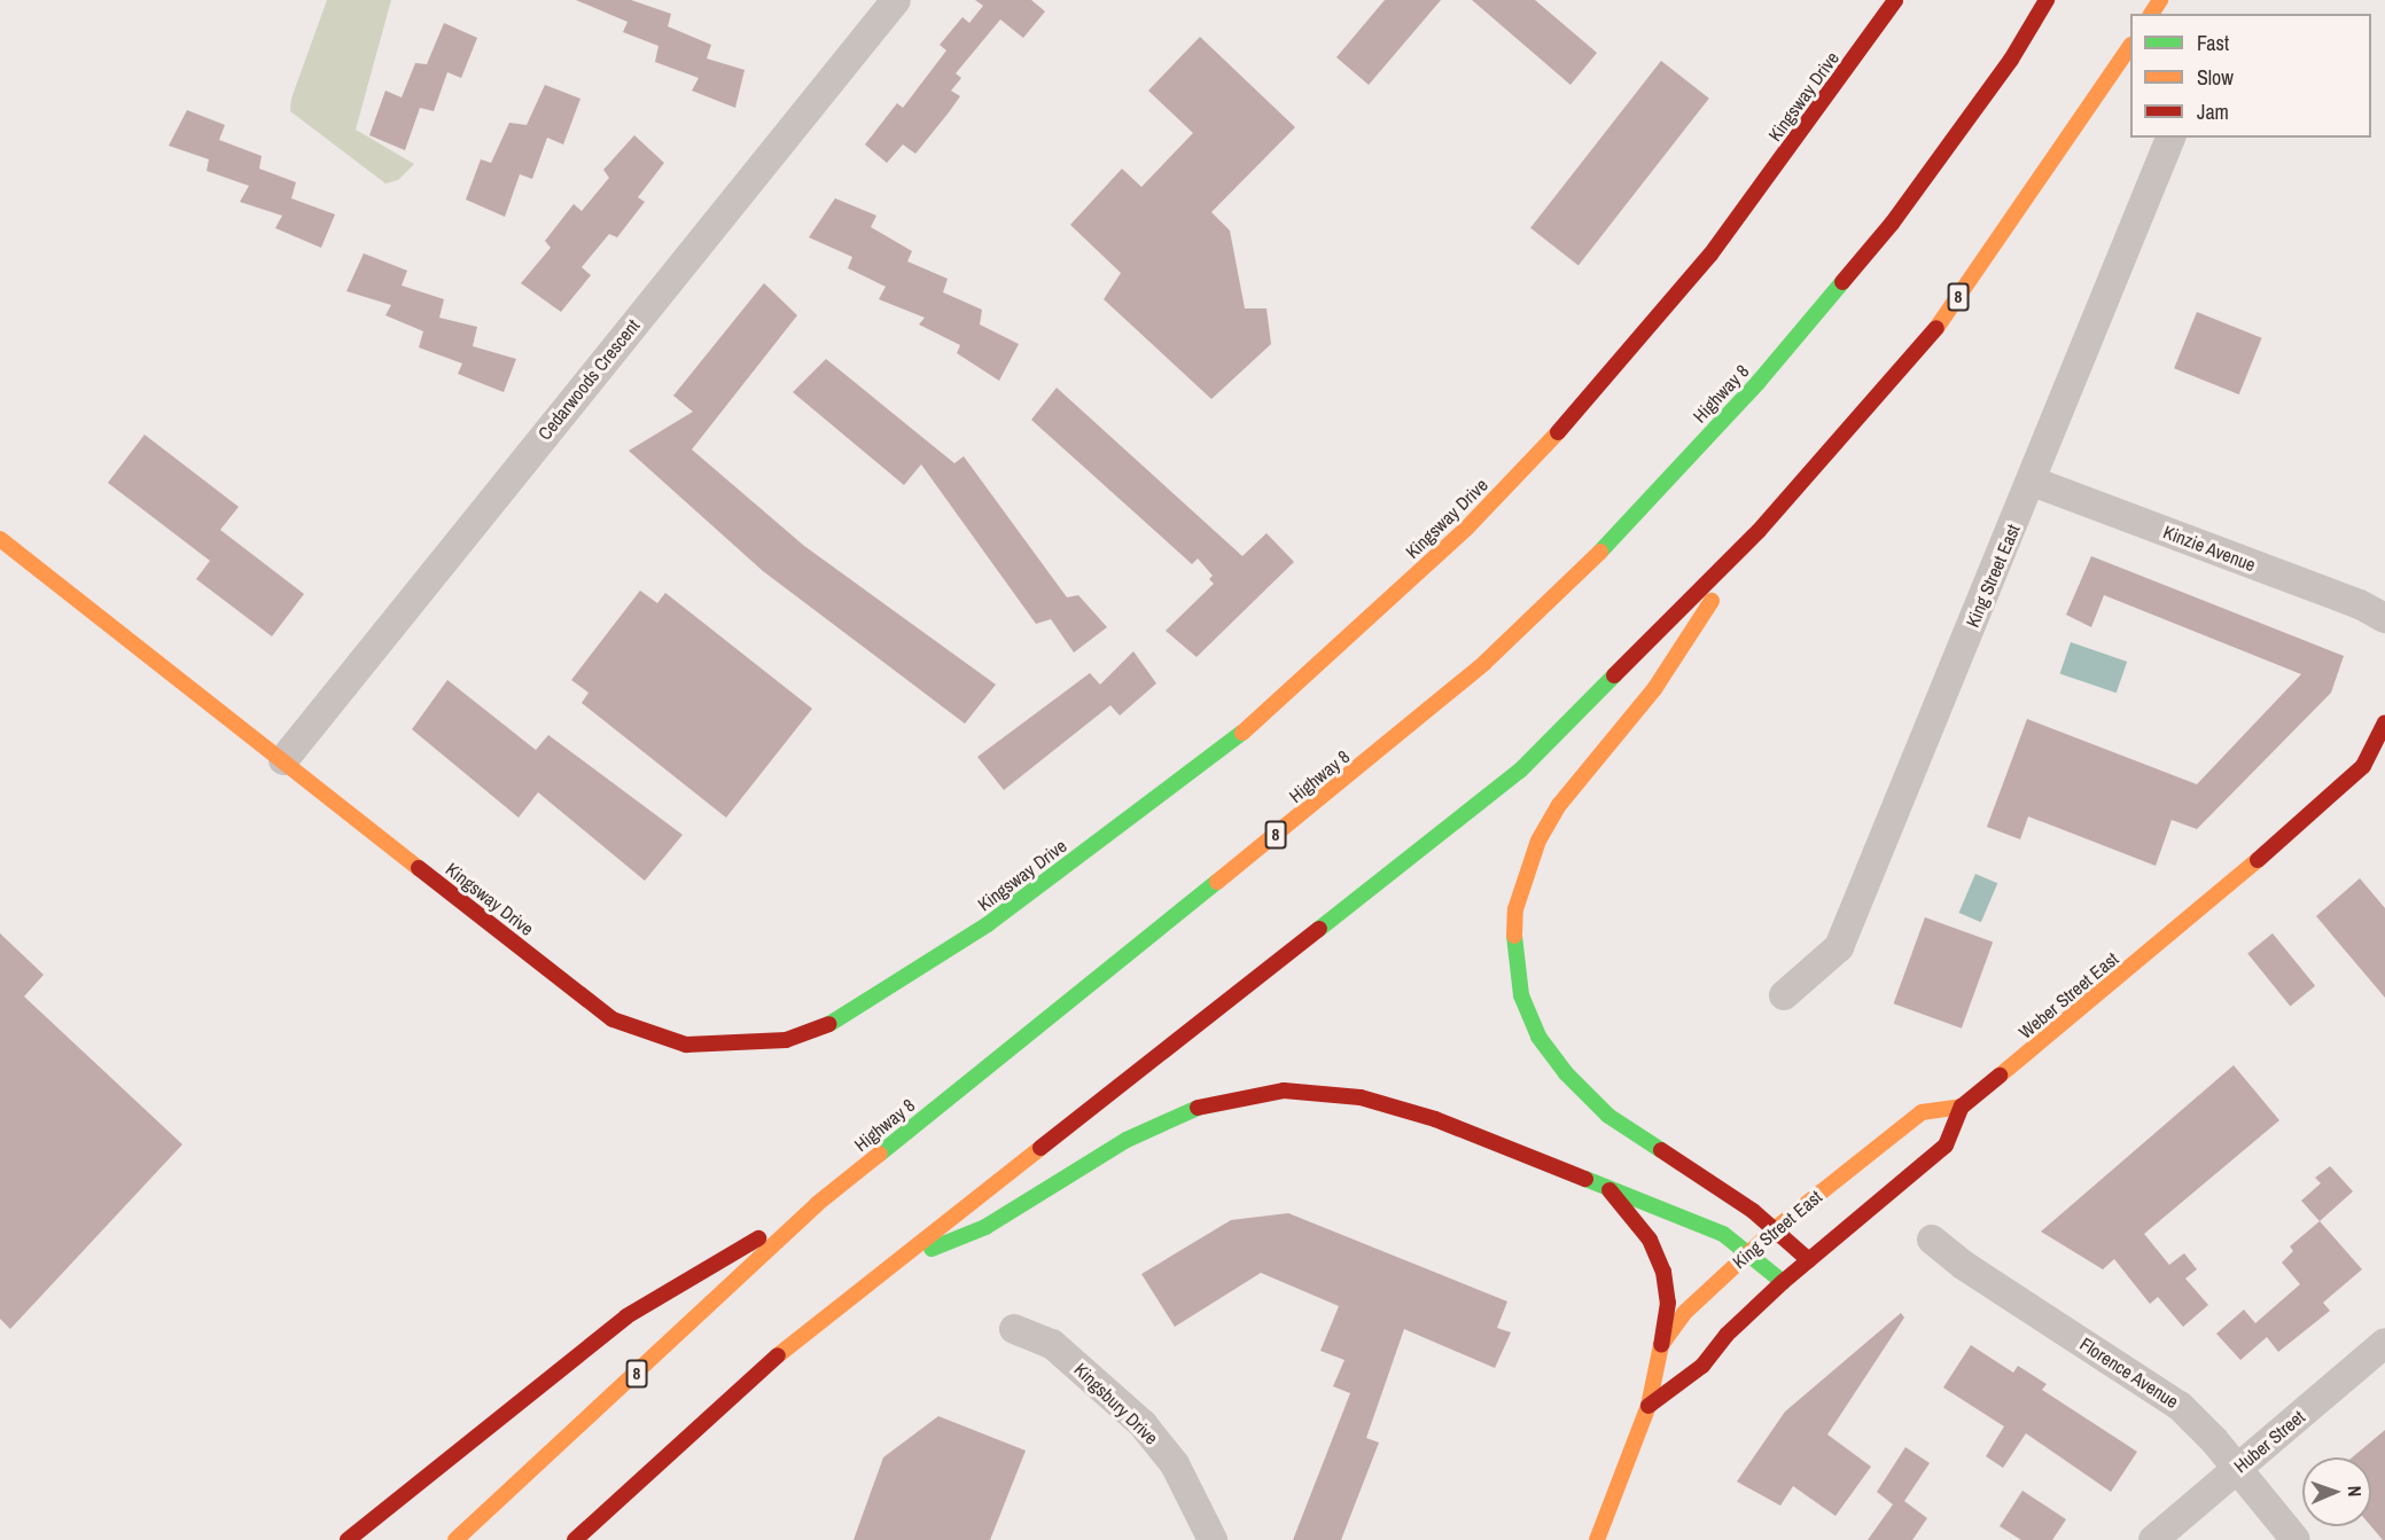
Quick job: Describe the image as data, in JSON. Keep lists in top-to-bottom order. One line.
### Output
{"streets":{"main road":["Kingsway Drive","8","Highway 8","King Street East","Weber Street East"],"street":["Cedarwoods Crescent","Kinzie Avenue","Florence Avenue","Kingsbury Drive","Huber Street"]},"crossings":[["Kingsway Drive","Cedarwoods Crescent"],["Kinzie Avenue","King Street East"],["King Street East","Weber Street East"],["Florence Avenue","Huber Street"]],"legend":["Fast","Slow","Jam"],"north":"right"}
